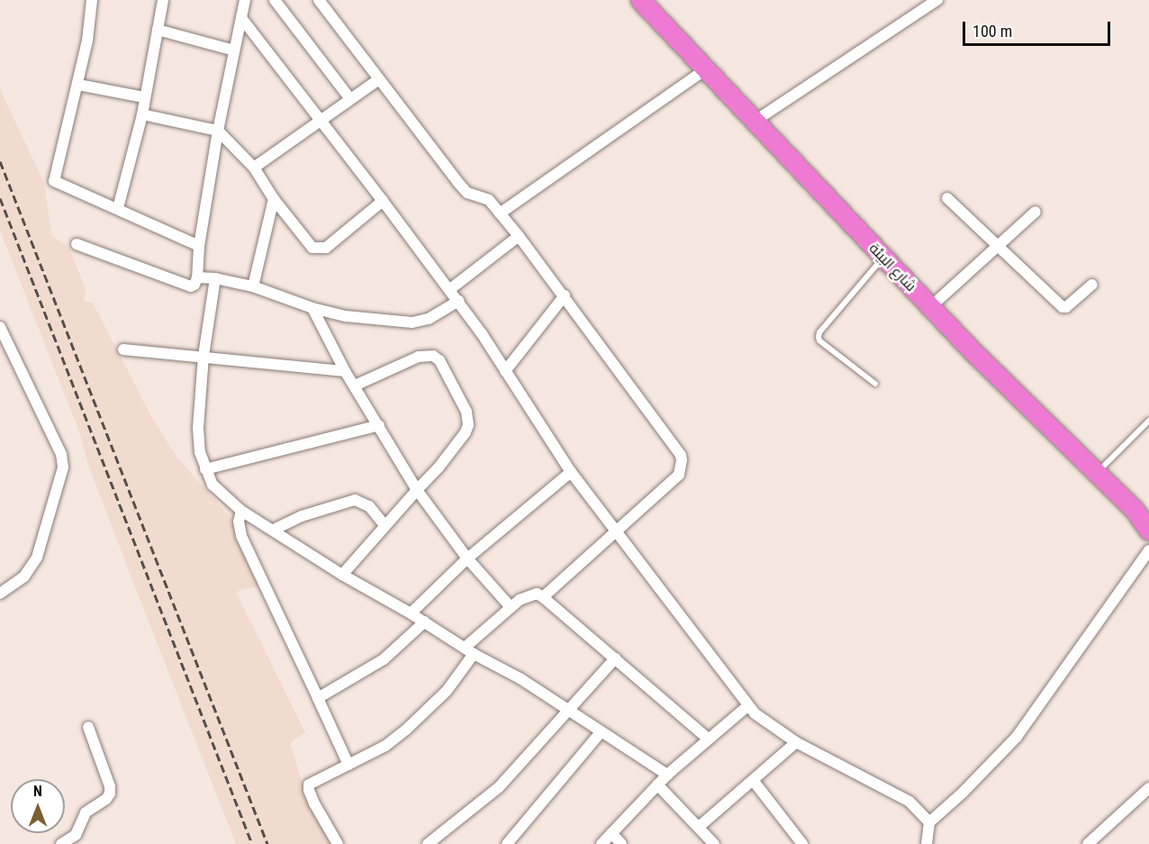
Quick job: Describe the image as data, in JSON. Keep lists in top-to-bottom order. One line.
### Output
{"streets":{"highway":["شارع البيئة"]},"scale_bar":"100 m","north":"top"}
